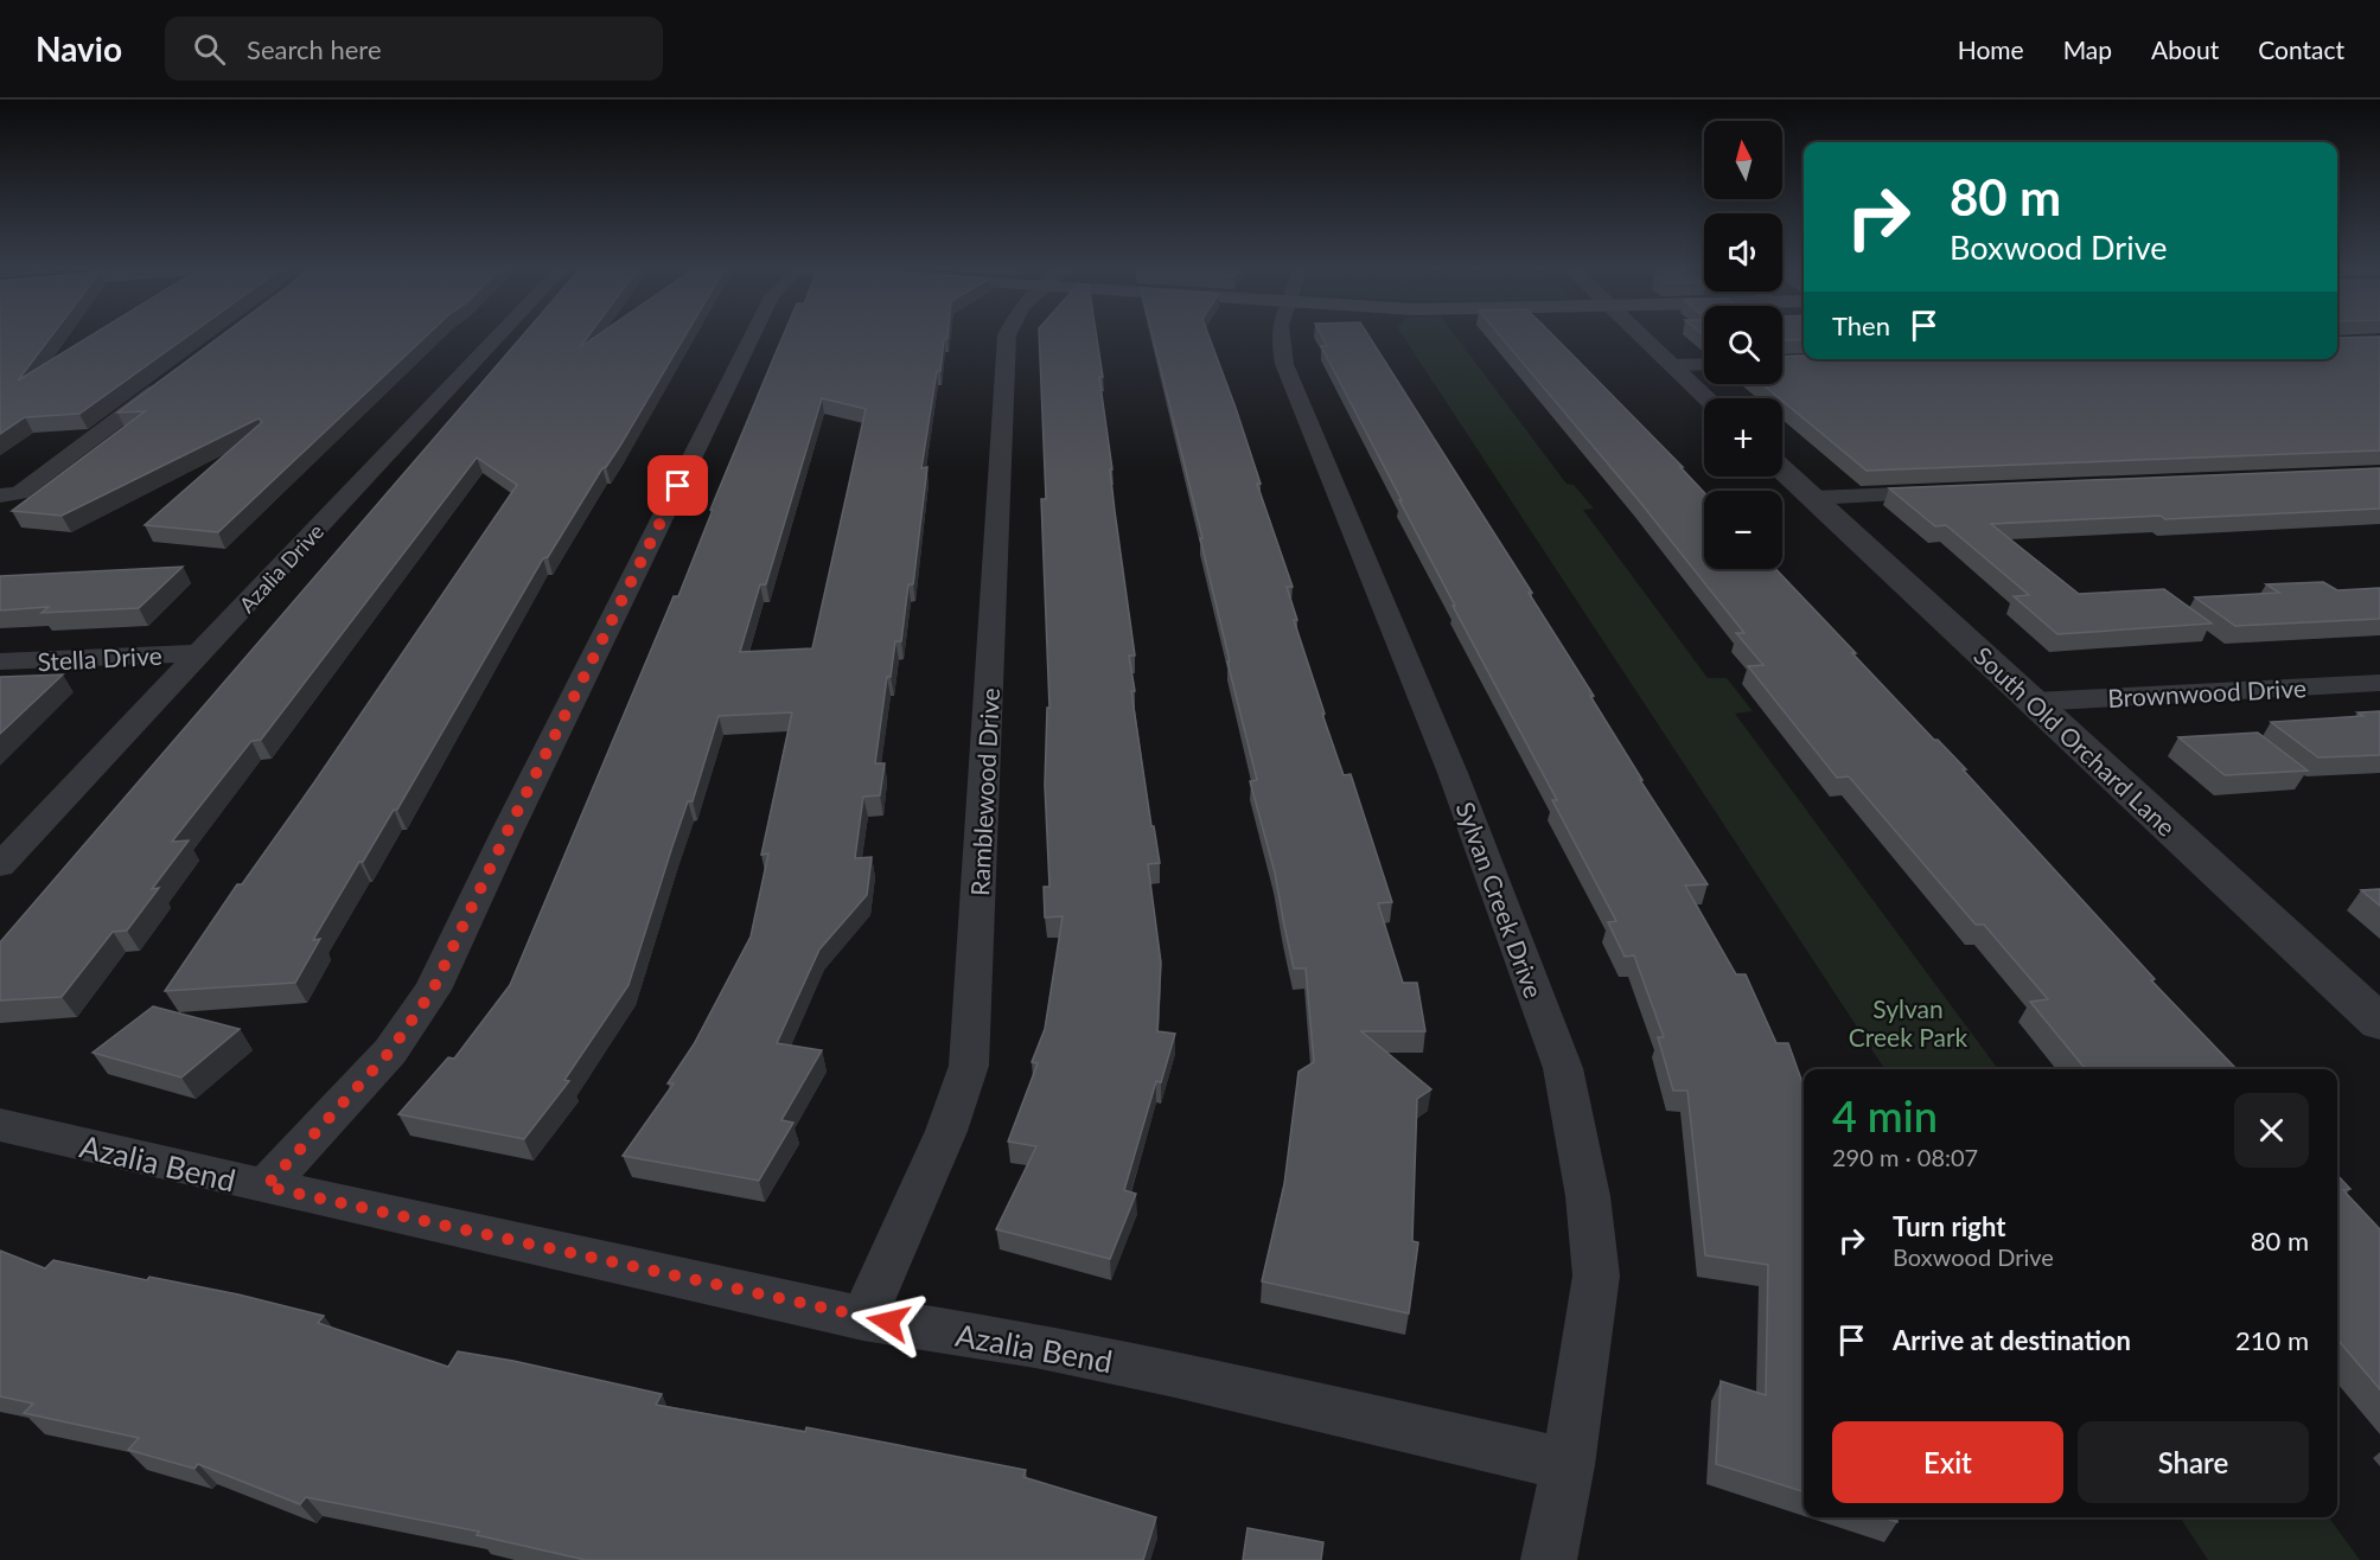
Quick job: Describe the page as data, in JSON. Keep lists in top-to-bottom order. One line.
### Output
{"streets":{"street":["Azalia Drive","Stella Drive","Brownwood Drive","South Old Orchard Lane","Ramblewood Drive","Sylvan Creek Drive","Azalia Bend"]},"crossings":[["Azalia Drive","Stella Drive"],["Brownwood Drive","South Old Orchard Lane"],["Ramblewood Drive","Azalia Bend"],["Sylvan Creek Drive","Azalia Bend"]],"parks":["Sylvan Creek Park"],"north":"top","page":{"header":"Navio","search":"Search here","nav":["Home","Map","About","Contact"],"map_buttons":["+","−"],"turn":["80 m","Boxwood Drive"],"then":"Then","heading":["4 min","290 m · 08:07"],"list":[{"name":"Turn right","note":"Boxwood Drive","value":"80 m"},{"name":"Arrive at destination","value":"210 m"}],"buttons":["Exit","Share"]}}
